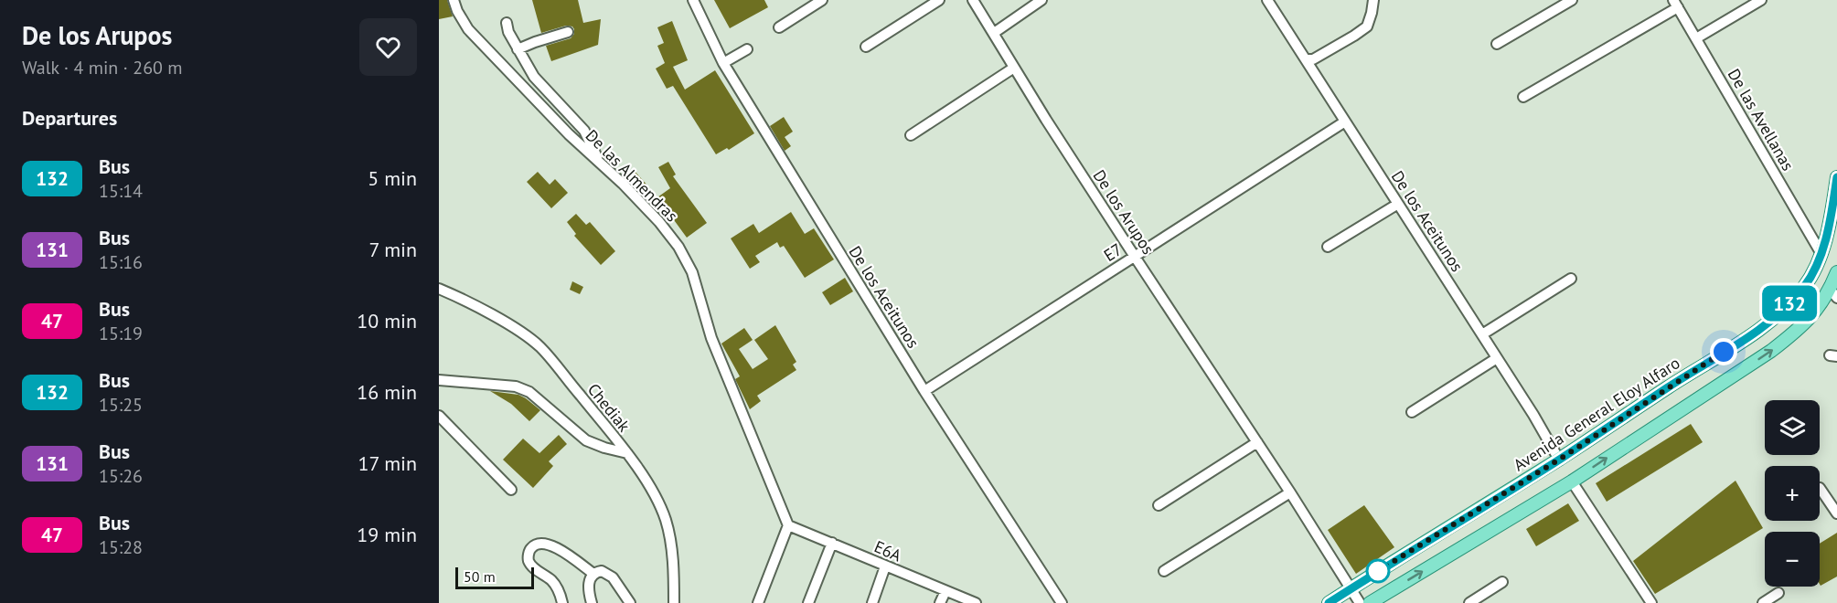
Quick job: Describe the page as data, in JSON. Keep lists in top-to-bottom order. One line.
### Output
{"streets":{"main road":["Avenida General Eloy Alfaro"],"street":["De las Avellanas","De las Almendras","De los Arupos","De los Aceitunos","E7","Chediak","E6A"]},"crossings":[["De las Avellanas","Avenida General Eloy Alfaro"],["De las Almendras","E6A"],["De los Arupos","E7"],["De los Arupos","Avenida General Eloy Alfaro"],["De los Aceitunos","E7"],["De los Aceitunos","Avenida General Eloy Alfaro"]],"lines":["bus line 132"],"scale_bar":"50 m","page":{"heading":[["De los Arupos","Walk · 4 min · 260 m"],"Departures"],"on_map":"132","list":[{"mark":"132","name":"Bus","note":"15:14","value":"5 min"},{"mark":"131","name":"Bus","note":"15:16","value":"7 min"},{"mark":"47","name":"Bus","note":"15:19","value":"10 min"},{"mark":"132","name":"Bus","note":"15:25","value":"16 min"},{"mark":"131","name":"Bus","note":"15:26","value":"17 min"},{"mark":"47","name":"Bus","note":"15:28","value":"19 min"}],"map_buttons":["+","−"],"scale":"50 m"}}
